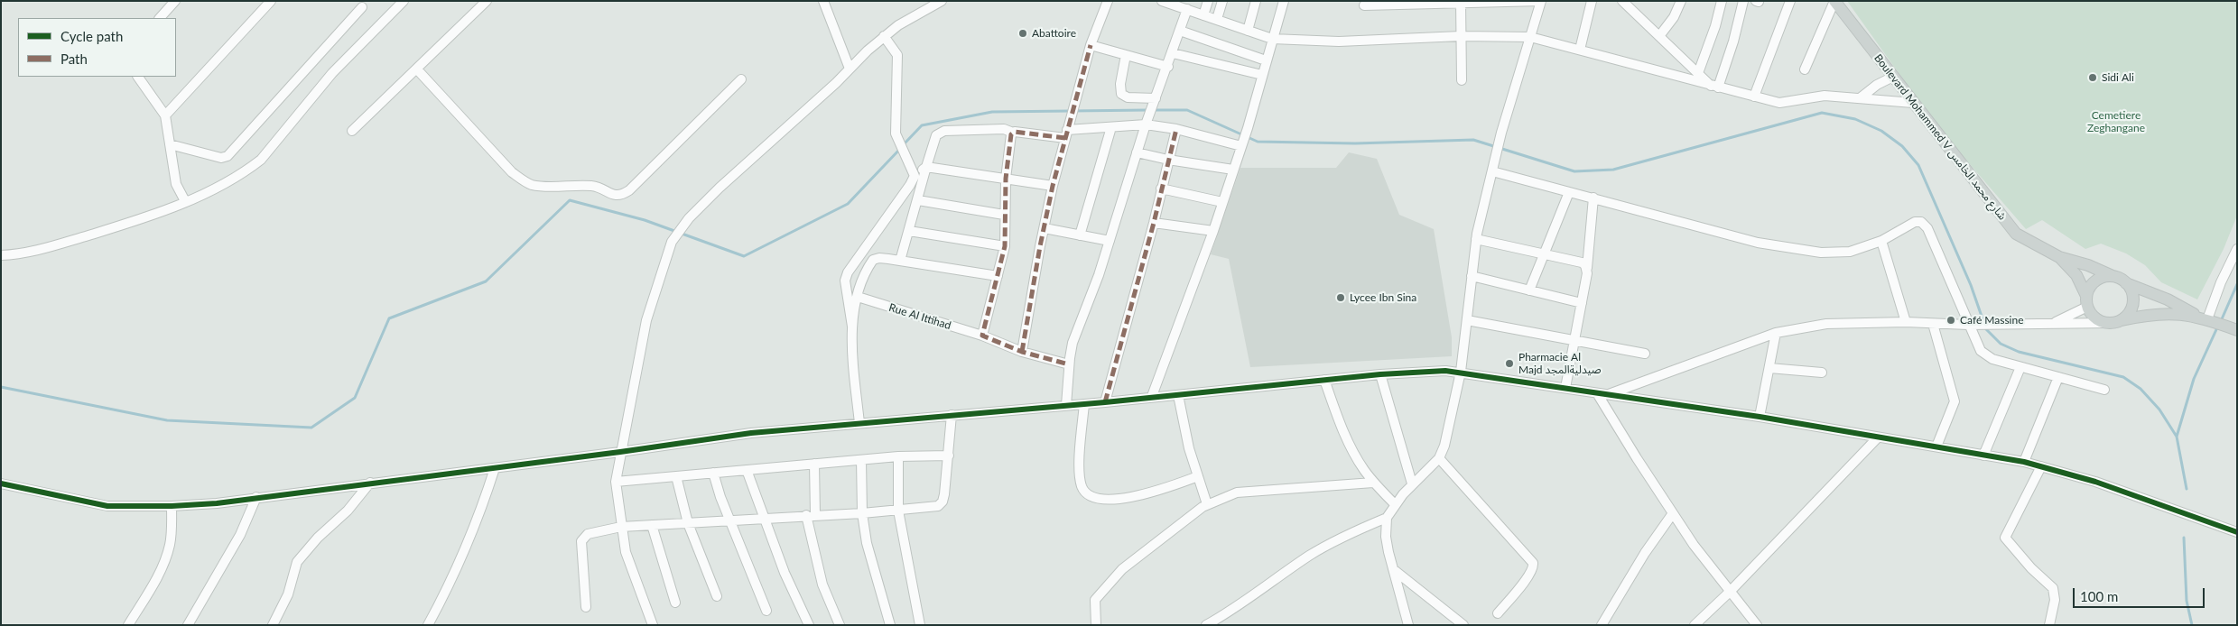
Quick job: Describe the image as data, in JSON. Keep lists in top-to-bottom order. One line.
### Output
{"streets":{"main road":["Boulevard Mohammed V شارع محمد الخامس"],"street":["Rue Al Ittihad"]},"parks":["Cemetiere Zeghangane"],"places":["Abattoire","Sidi Ali","Lycee Ibn Sina","Café Massine","Pharmacie Al Majd صيدليةالمجد"],"legend":["Cycle path","Path"],"scale_bar":"100 m"}
